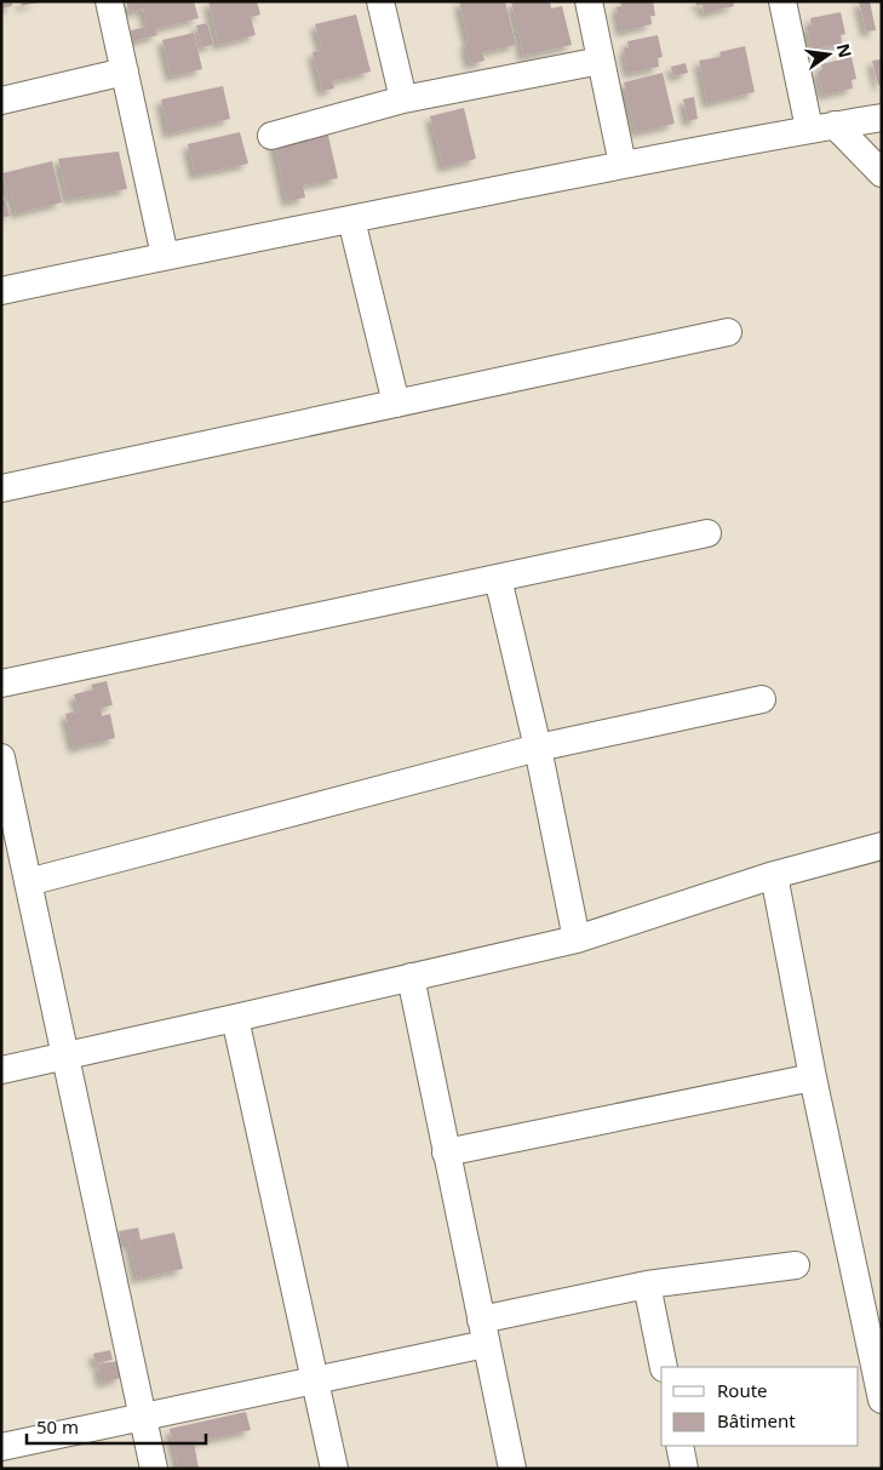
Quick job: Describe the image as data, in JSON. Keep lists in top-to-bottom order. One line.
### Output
{"legend":["Route","Bâtiment"],"scale_bar":"50 m","north":"right"}
